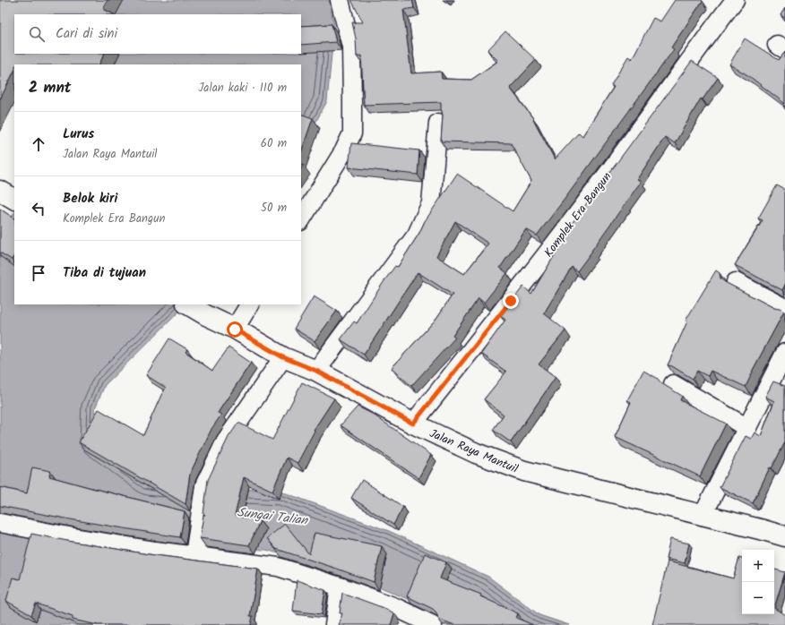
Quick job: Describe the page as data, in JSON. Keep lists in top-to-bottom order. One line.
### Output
{"streets":{"street":["Komplek Era Bangun","Jalan Raya Mantuil"]},"crossings":[["Komplek Era Bangun","Jalan Raya Mantuil"]],"water":["Sungai Talian"],"page":{"search":"Cari di sini","heading":["2 mnt","Jalan kaki · 110 m"],"list":[["Lurus","Jalan Raya Mantuil","60 m"],["Belok kiri","Komplek Era Bangun","50 m"],"Tiba di tujuan"],"map_buttons":["+","−"]}}
